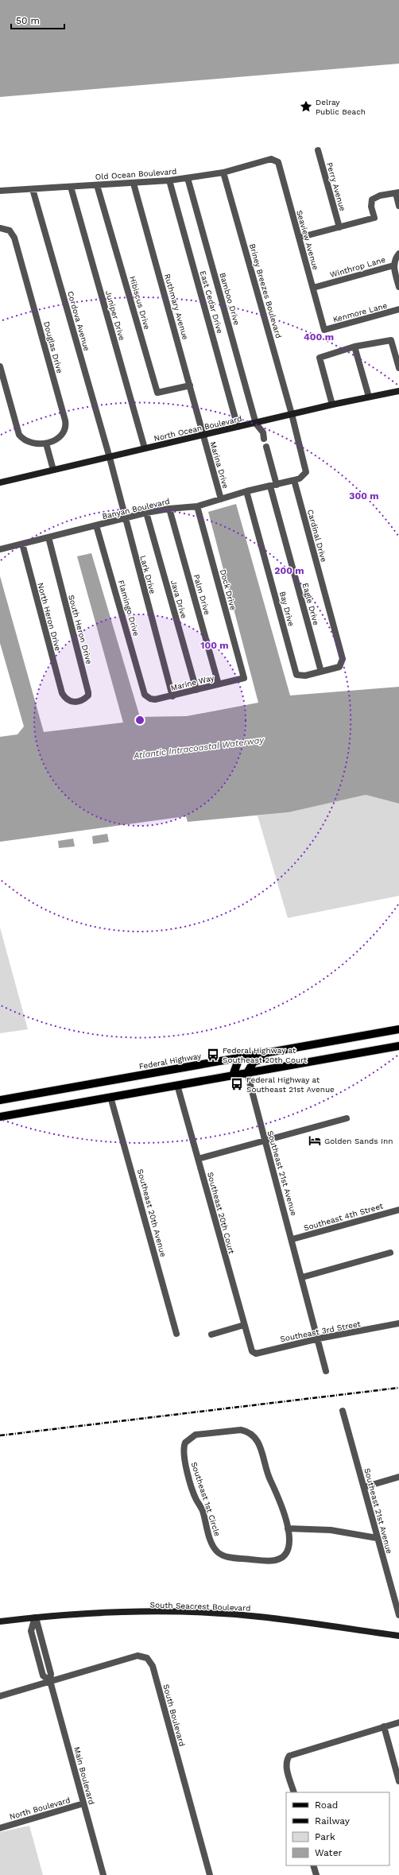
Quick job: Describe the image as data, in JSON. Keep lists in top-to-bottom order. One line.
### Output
{"streets":{"main road":["North Ocean Boulevard","Federal Highway","South Seacrest Boulevard"],"street":["Old Ocean Boulevard","Perry Avenue","Seaview Avenue","Winthrop Lane","Briney Breezes Boulevard","Bamboo Drive","East Cedar Drive","Hibiscus Drive","Ruthmary Avenue","Kenmore Lane","Juniper Drive","Cordova Avenue","Douglas Drive","Marina Drive","Banyan Boulevard","Cardinal Drive","Lark Drive","Dock Drive","Palm Drive","Java Drive","Eagle Drive","Flamingo Drive","Bay Drive","North Heron Drive","South Heron Drive","Marine Way","Southeast 21st Avenue","Southeast 20th Avenue","Southeast 20th Court","Southeast 4th Street","Southeast 3rd Street","Southeast 1st Circle","South Boulevard","Main Boulevard","North Boulevard"]},"crossings":[["Old Ocean Boulevard","Seaview Avenue"],["Old Ocean Boulevard","Briney Breezes Boulevard"],["Old Ocean Boulevard","Bamboo Drive"],["Old Ocean Boulevard","East Cedar Drive"],["Old Ocean Boulevard","Hibiscus Drive"],["Old Ocean Boulevard","Ruthmary Avenue"],["Old Ocean Boulevard","Juniper Drive"],["Old Ocean Boulevard","Cordova Avenue"],["Seaview Avenue","Winthrop Lane"],["Seaview Avenue","Kenmore Lane"],["Briney Breezes Boulevard","North Ocean Boulevard"],["Briney Breezes Boulevard","Banyan Boulevard"],["Briney Breezes Boulevard","Cardinal Drive"],["Bamboo Drive","North Ocean Boulevard"],["East Cedar Drive","North Ocean Boulevard"],["Hibiscus Drive","Ruthmary Avenue"],["Ruthmary Avenue","North Ocean Boulevard"],["Ruthmary Avenue","Marina Drive"],["Juniper Drive","North Ocean Boulevard"],["Cordova Avenue","North Ocean Boulevard"],["Cordova Avenue","Lark Drive"],["North Ocean Boulevard","Marina Drive"],["North Ocean Boulevard","Lark Drive"],["Marina Drive","Banyan Boulevard"],["Banyan Boulevard","Cardinal Drive"],["Banyan Boulevard","Lark Drive"],["Banyan Boulevard","Dock Drive"],["Banyan Boulevard","Palm Drive"],["Banyan Boulevard","Java Drive"],["Banyan Boulevard","Eagle Drive"],["Banyan Boulevard","Flamingo Drive"],["Banyan Boulevard","Bay Drive"],["Banyan Boulevard","North Heron Drive"],["Banyan Boulevard","South Heron Drive"],["Cardinal Drive","Eagle Drive"],["Cardinal Drive","Bay Drive"],["Lark Drive","Marine Way"],["Dock Drive","Marine Way"],["Palm Drive","Marine Way"],["Java Drive","Marine Way"],["Eagle Drive","Bay Drive"],["Flamingo Drive","Marine Way"],["North Heron Drive","South Heron Drive"],["Southeast 21st Avenue","Southeast 4th Street"],["Southeast 21st Avenue","Southeast 3rd Street"],["Southeast 20th Court","Southeast 3rd Street"],["South Seacrest Boulevard","Main Boulevard"],["South Boulevard","Main Boulevard"],["Main Boulevard","North Boulevard"]],"water":["Atlantic Intracoastal Waterway"],"places":{"place":["Delray Public Beach"],"bus stop":["Federal Highway at Southeast 20th Court","Federal Highway at Southeast 21st Avenue"],"hotel":["Golden Sands Inn"]},"legend":["Road","Railway","Park","Water"],"scale_bar":"50 m","rings":["400 m","300 m","200 m","100 m"]}
